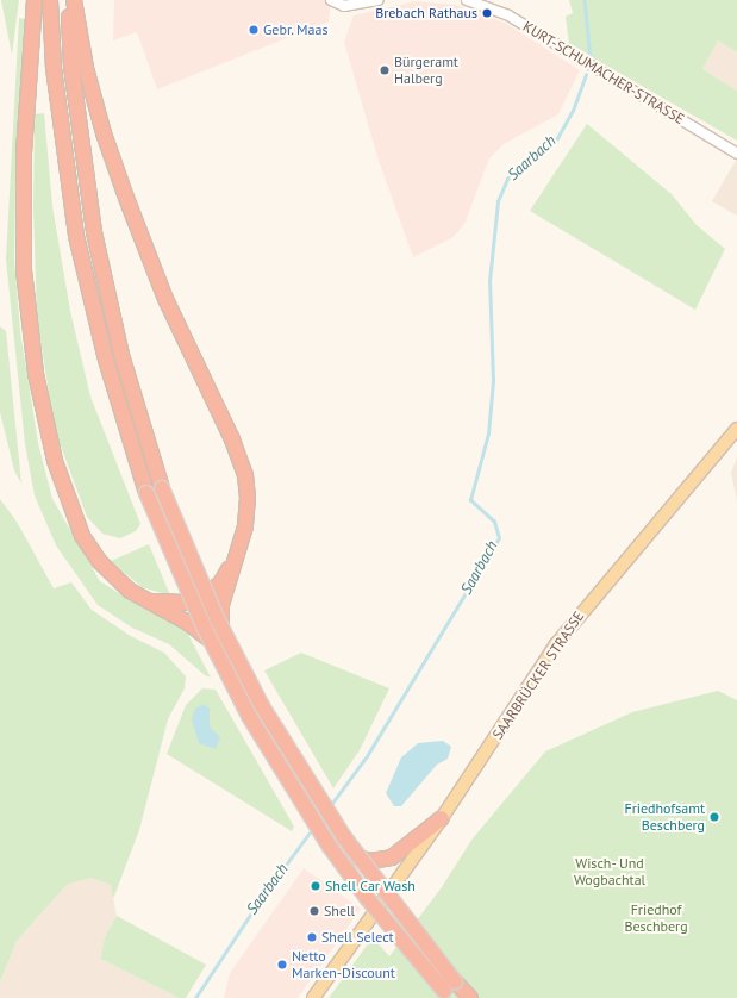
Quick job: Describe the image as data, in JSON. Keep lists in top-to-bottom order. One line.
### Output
{"streets":{"main road":["SAARBRÜCKER STRASSE"],"street":["KURT-SCHUMACHER-STRASSE"]},"water":["Saarbach"],"parks":["Wisch- Und Wogbachtal","Friedhof Beschberg"],"places":["Brebach Rathaus","Gebr. Maas","Bürgeramt Halberg","Friedhofsamt Beschberg","Shell Car Wash","Shell","Shell Select","Netto Marken-Discount"]}
